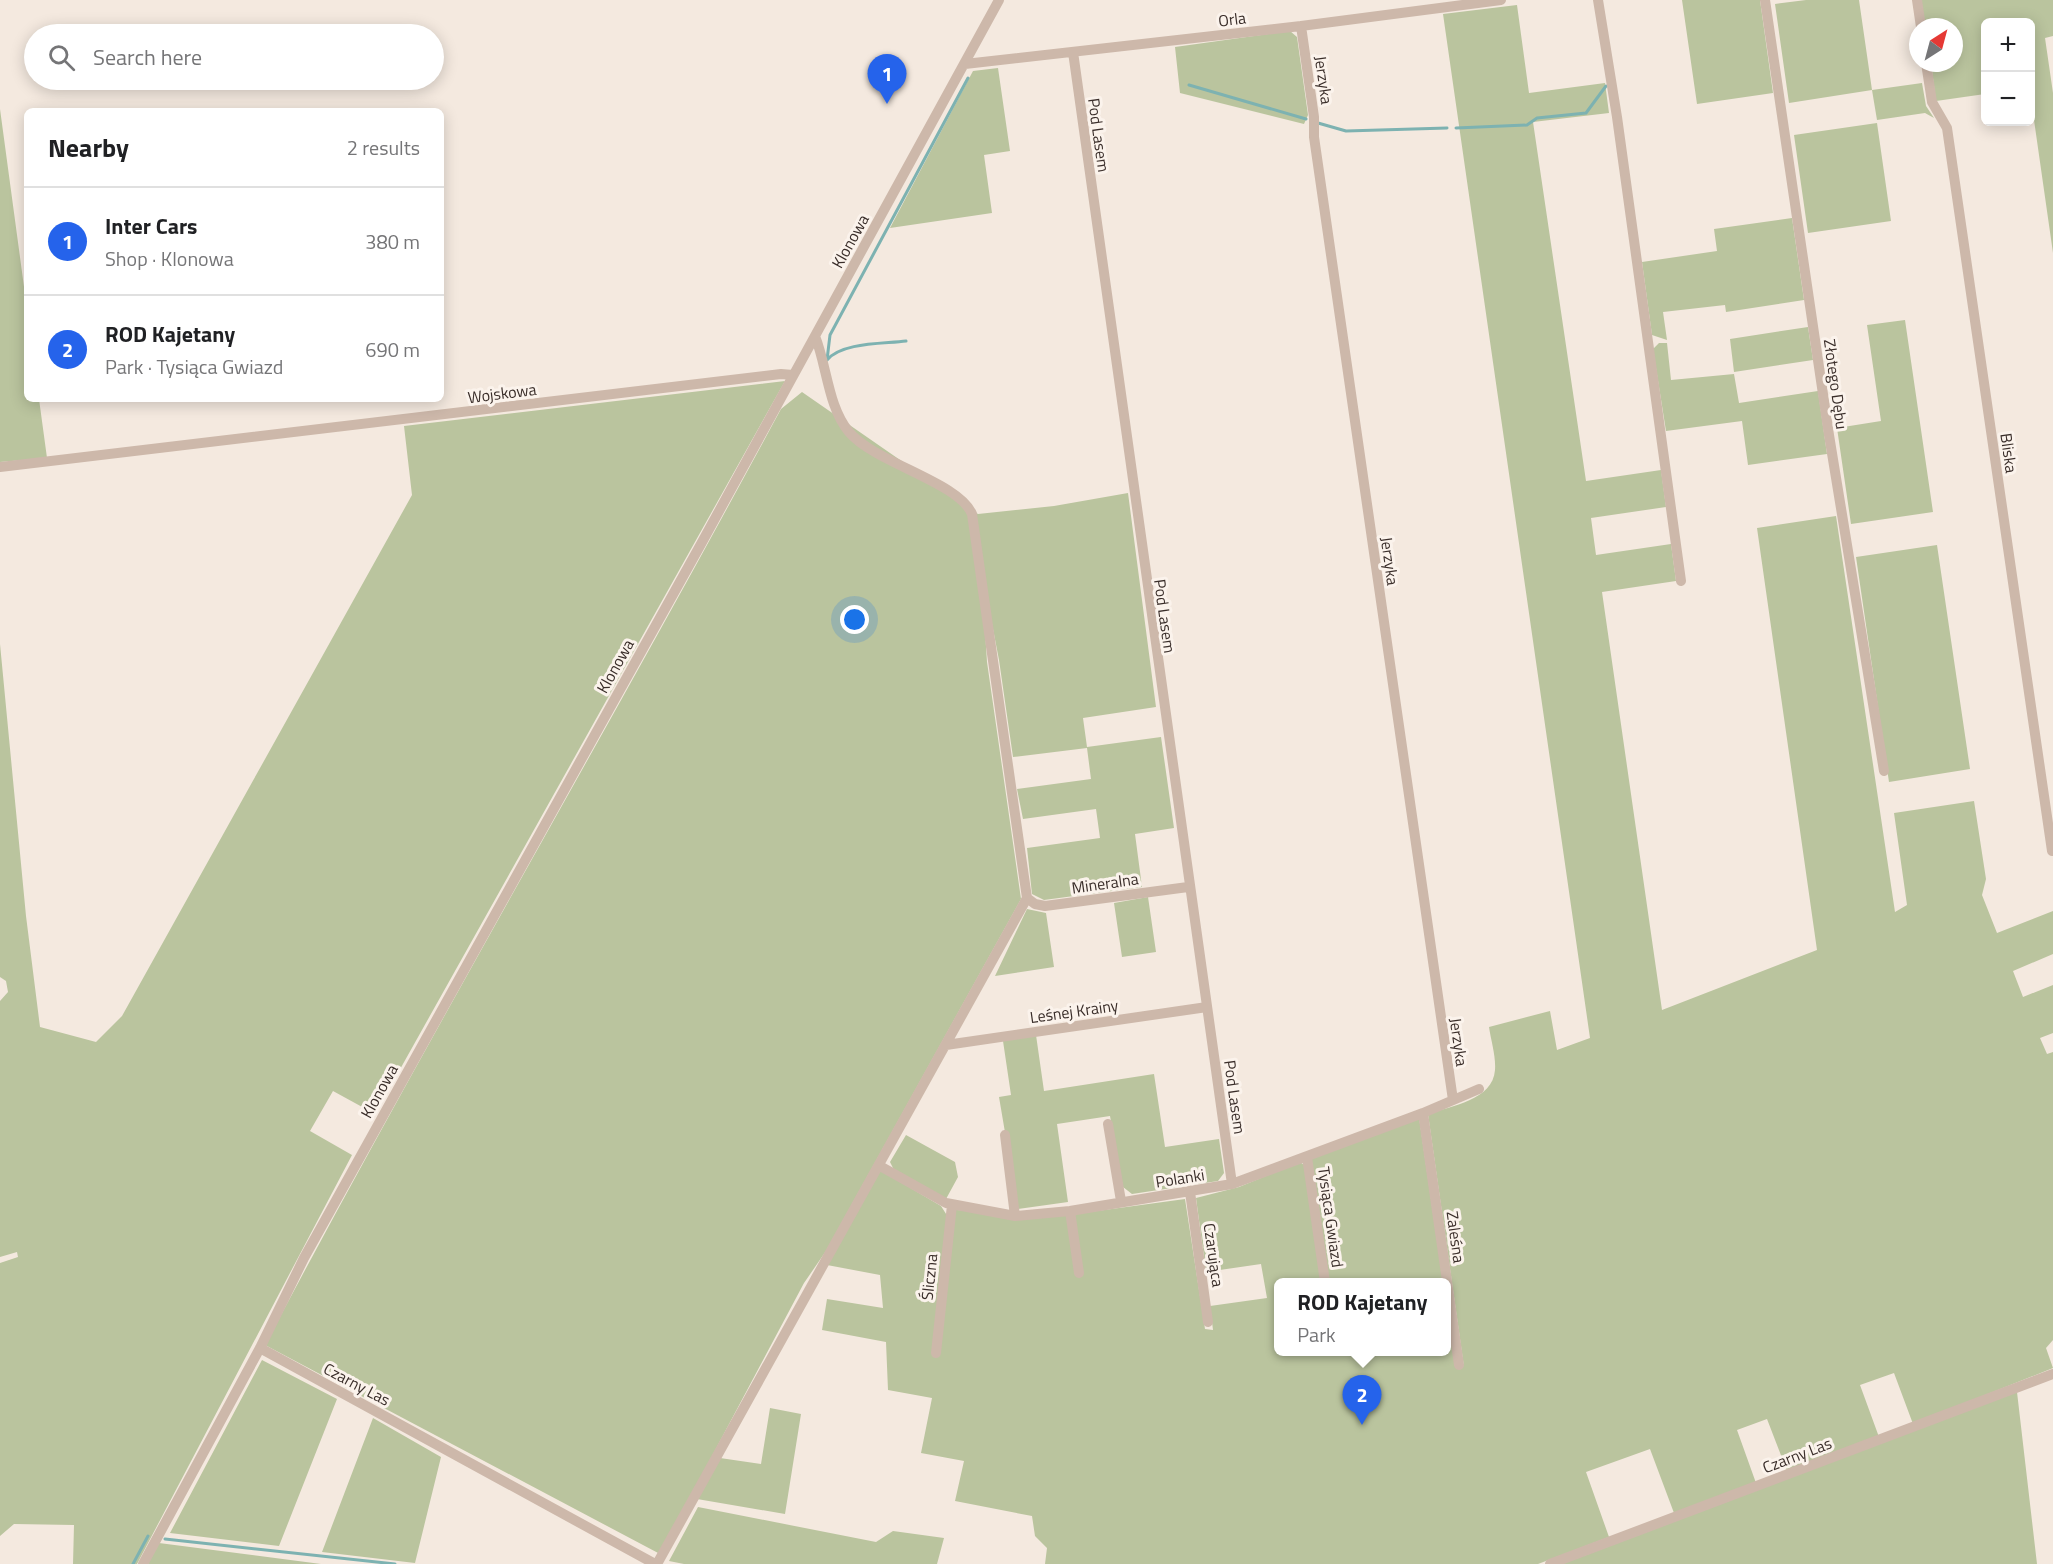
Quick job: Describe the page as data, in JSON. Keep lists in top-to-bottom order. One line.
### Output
{"streets":{"street":["Orla","Jerzyka","Pod Lasem","Klonowa","Złotego Dębu","Wojskowa","Bliska","Mineralna","Leśnej Krainy","Polanki","Tysiąca Gwiazd","Zaleśna","Czarująca","Śliczna","Czarny Las"]},"crossings":[["Orla","Jerzyka"],["Orla","Pod Lasem"],["Orla","Klonowa"],["Jerzyka","Polanki"],["Pod Lasem","Mineralna"],["Pod Lasem","Leśnej Krainy"],["Pod Lasem","Polanki"],["Klonowa","Wojskowa"],["Klonowa","Czarny Las"],["Polanki","Tysiąca Gwiazd"],["Polanki","Zaleśna"],["Polanki","Czarująca"],["Polanki","Śliczna"]],"north":"top right","page":{"map_buttons":["+","−"],"search":"Search here","pins":["1","2"],"heading":["Nearby","2 results"],"list":[{"mark":"1","name":"Inter Cars","note":"Shop · Klonowa","value":"380 m"},{"mark":"2","name":"ROD Kajetany","note":"Park · Tysiąca Gwiazd","value":"690 m"}],"popup":["ROD Kajetany","Park"]}}
